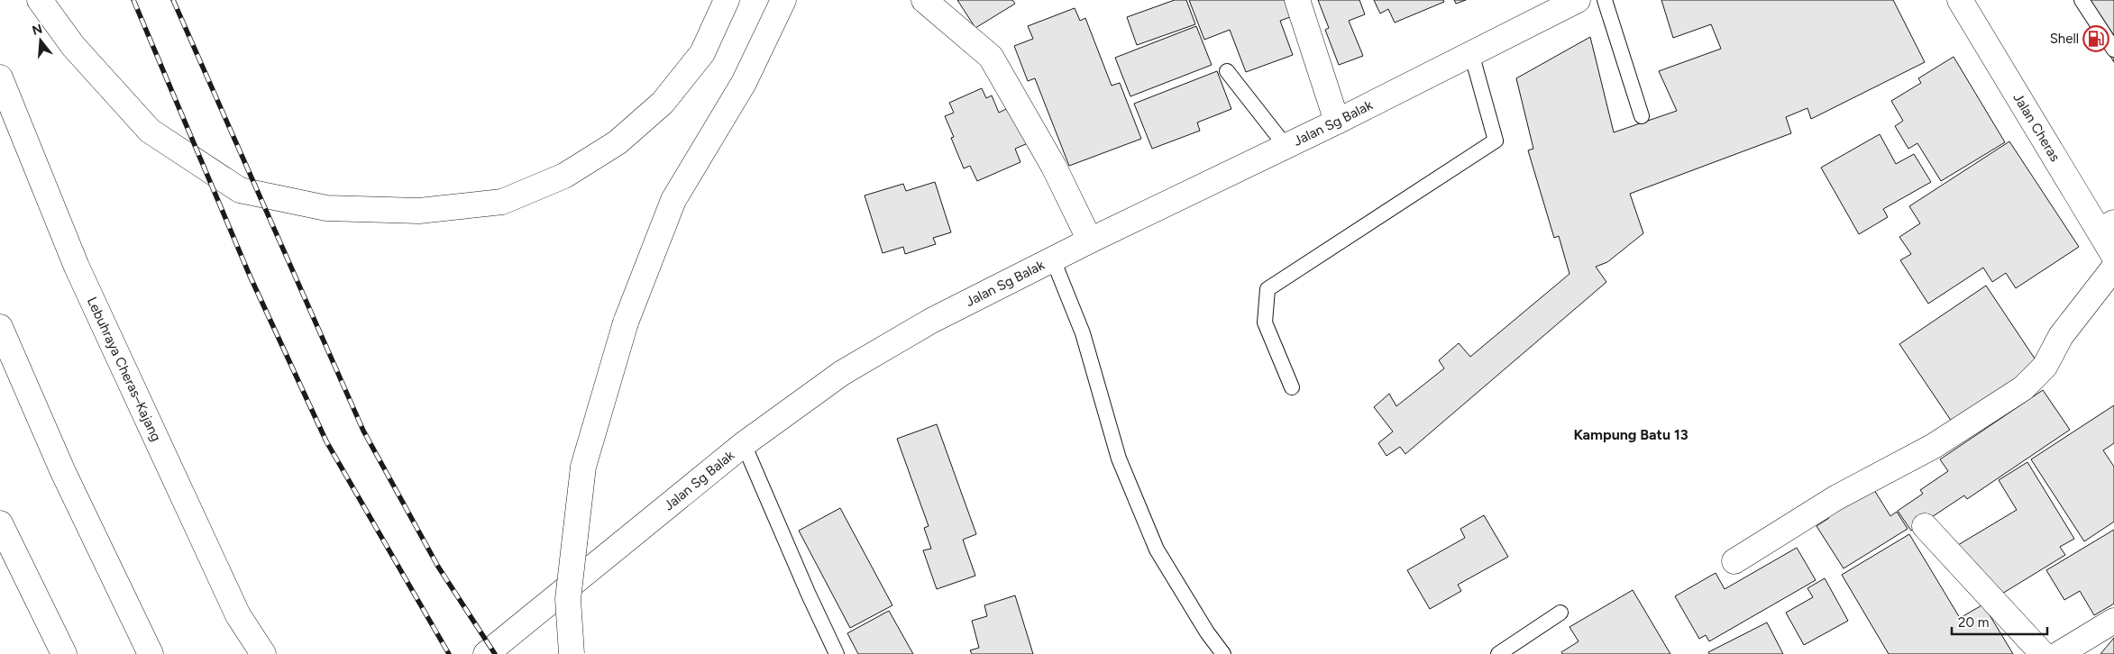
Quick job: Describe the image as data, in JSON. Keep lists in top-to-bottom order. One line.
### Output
{"streets":{"main road":["Jalan Sg Balak","Jalan Cheras","Lebuhraya Cheras–Kajang"]},"districts":["Kampung Batu 13"],"places":{"fuel station":["Shell"]},"scale_bar":"20 m","north":"top"}
